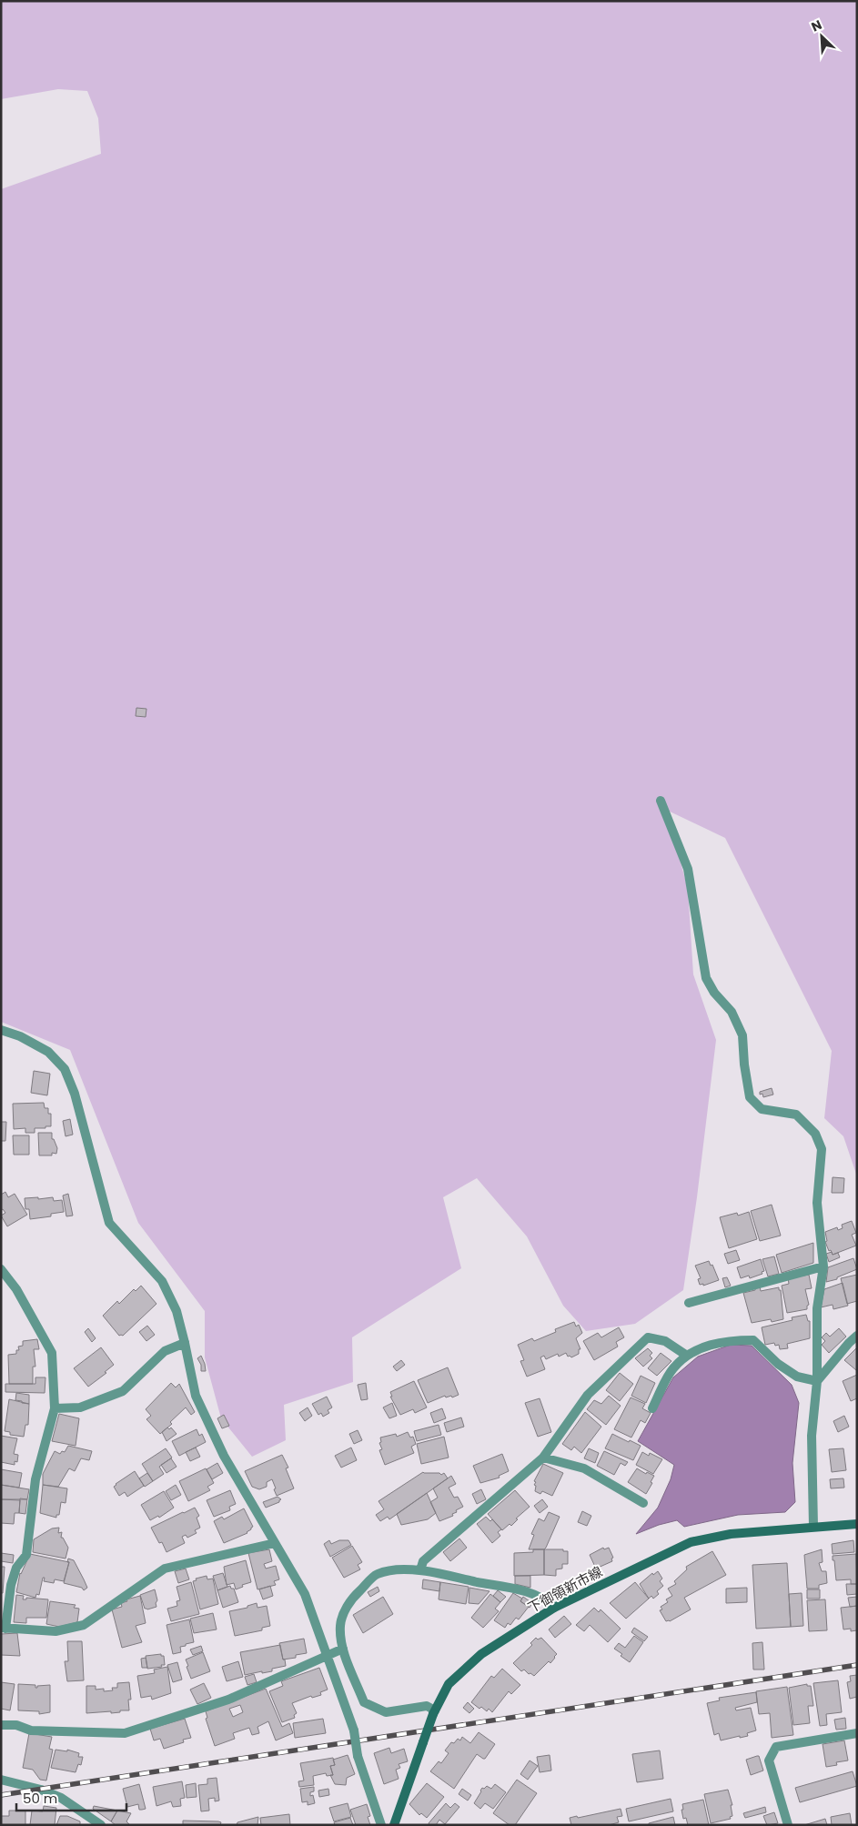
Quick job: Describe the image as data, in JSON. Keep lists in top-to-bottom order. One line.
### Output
{"streets":{"main road":["下御領新市線"]},"scale_bar":"50 m","north":"top left"}
